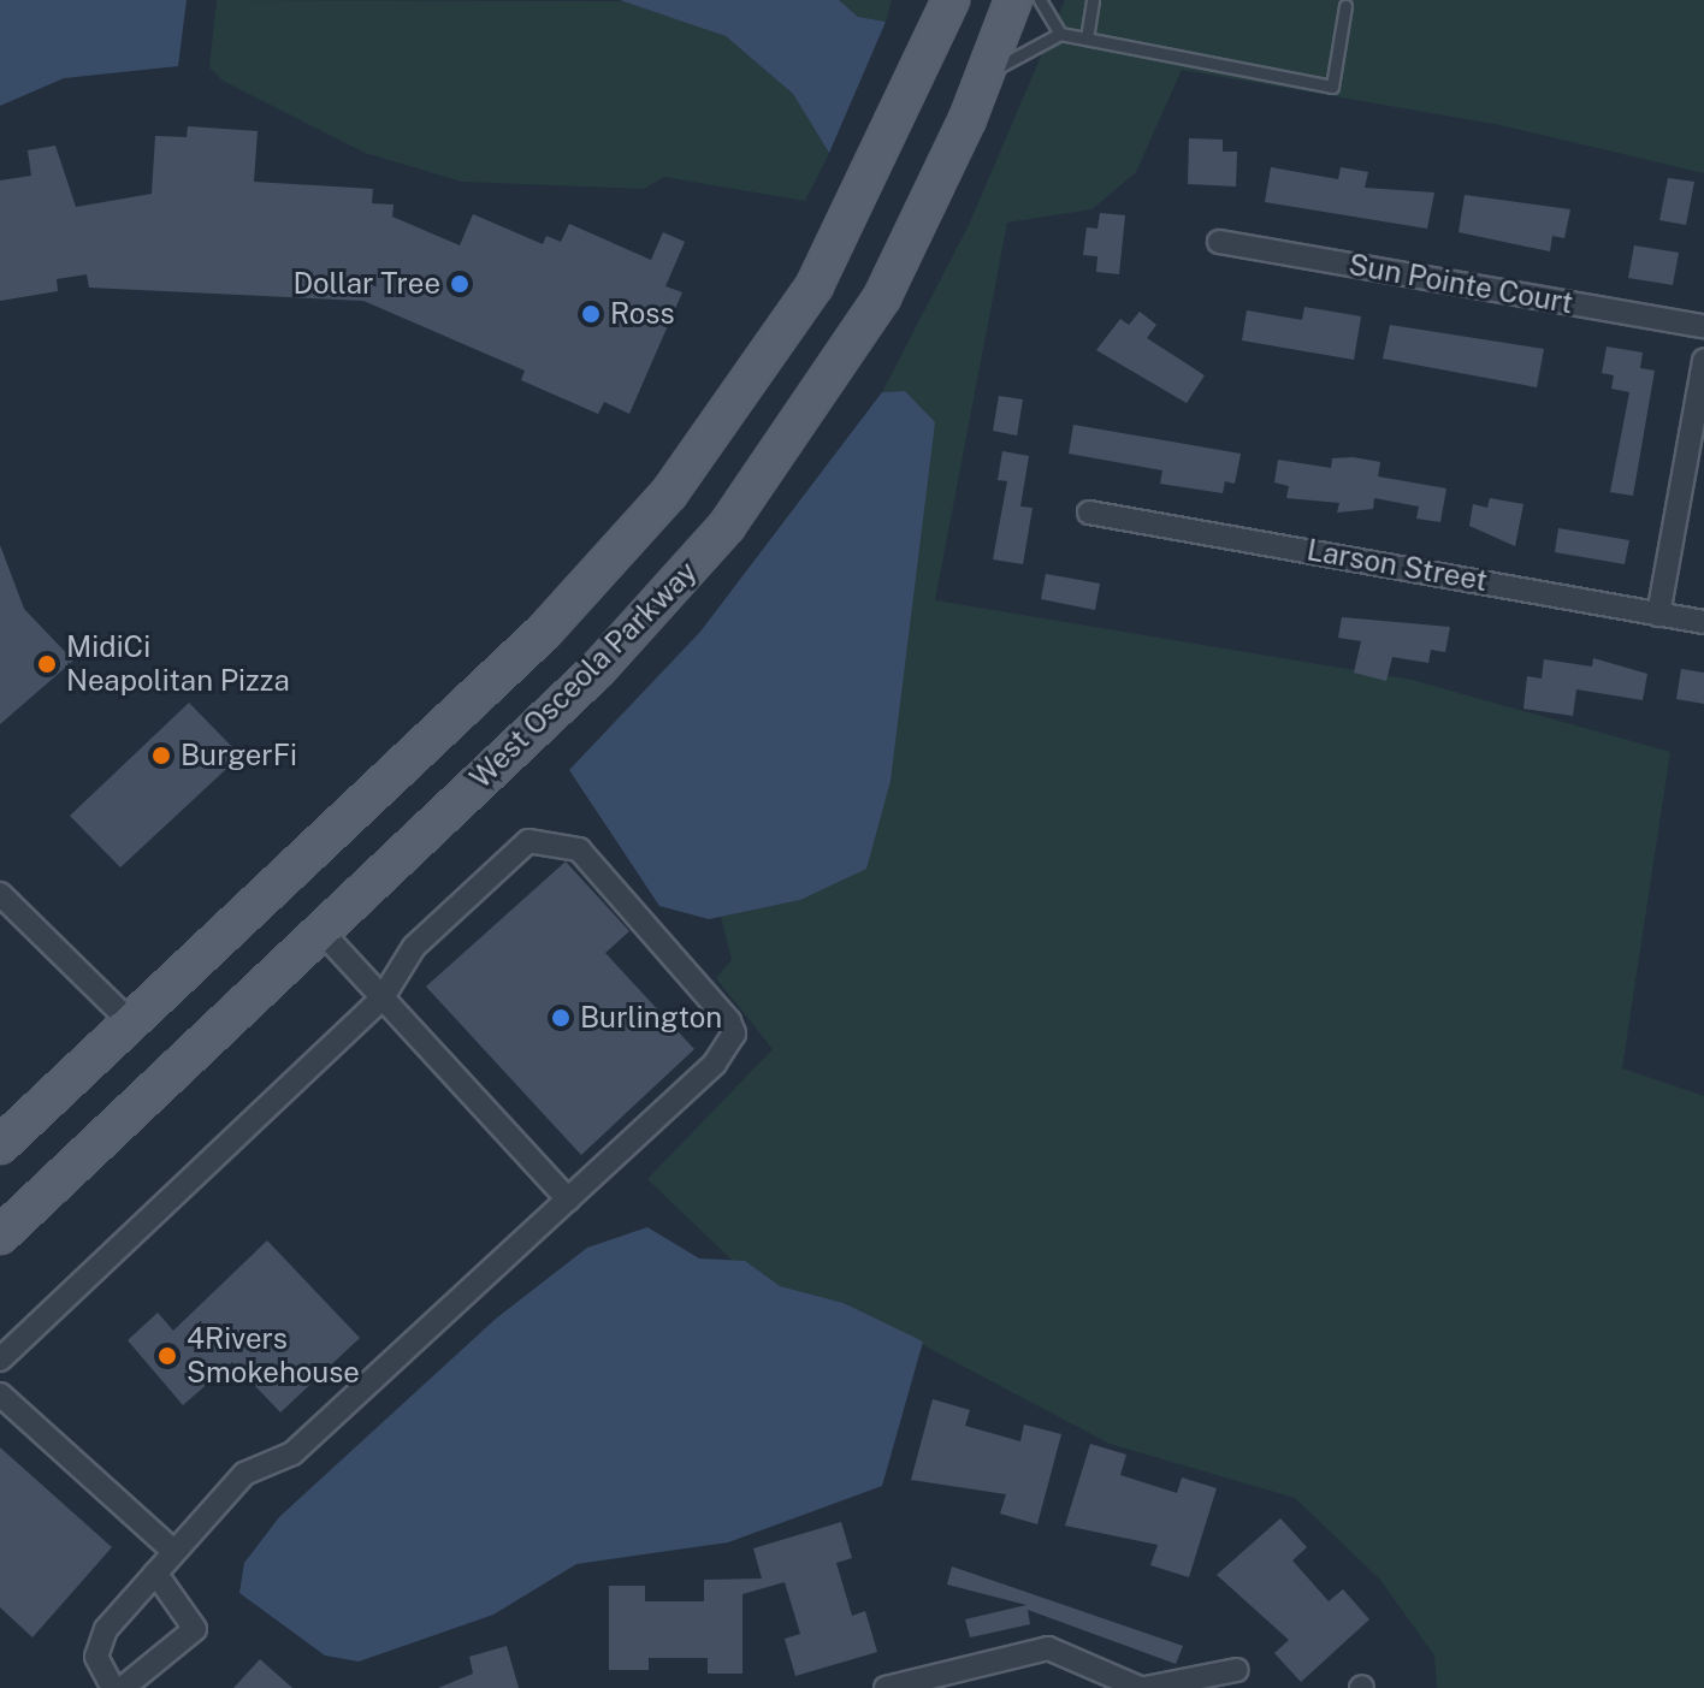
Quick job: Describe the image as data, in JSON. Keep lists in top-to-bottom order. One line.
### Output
{"streets":{"main road":["West Osceola Parkway"],"street":["Sun Pointe Court","Larson Street"]},"places":["Dollar Tree","Ross","MidiCi Neapolitan Pizza","BurgerFi","Burlington","4Rivers Smokehouse"]}
